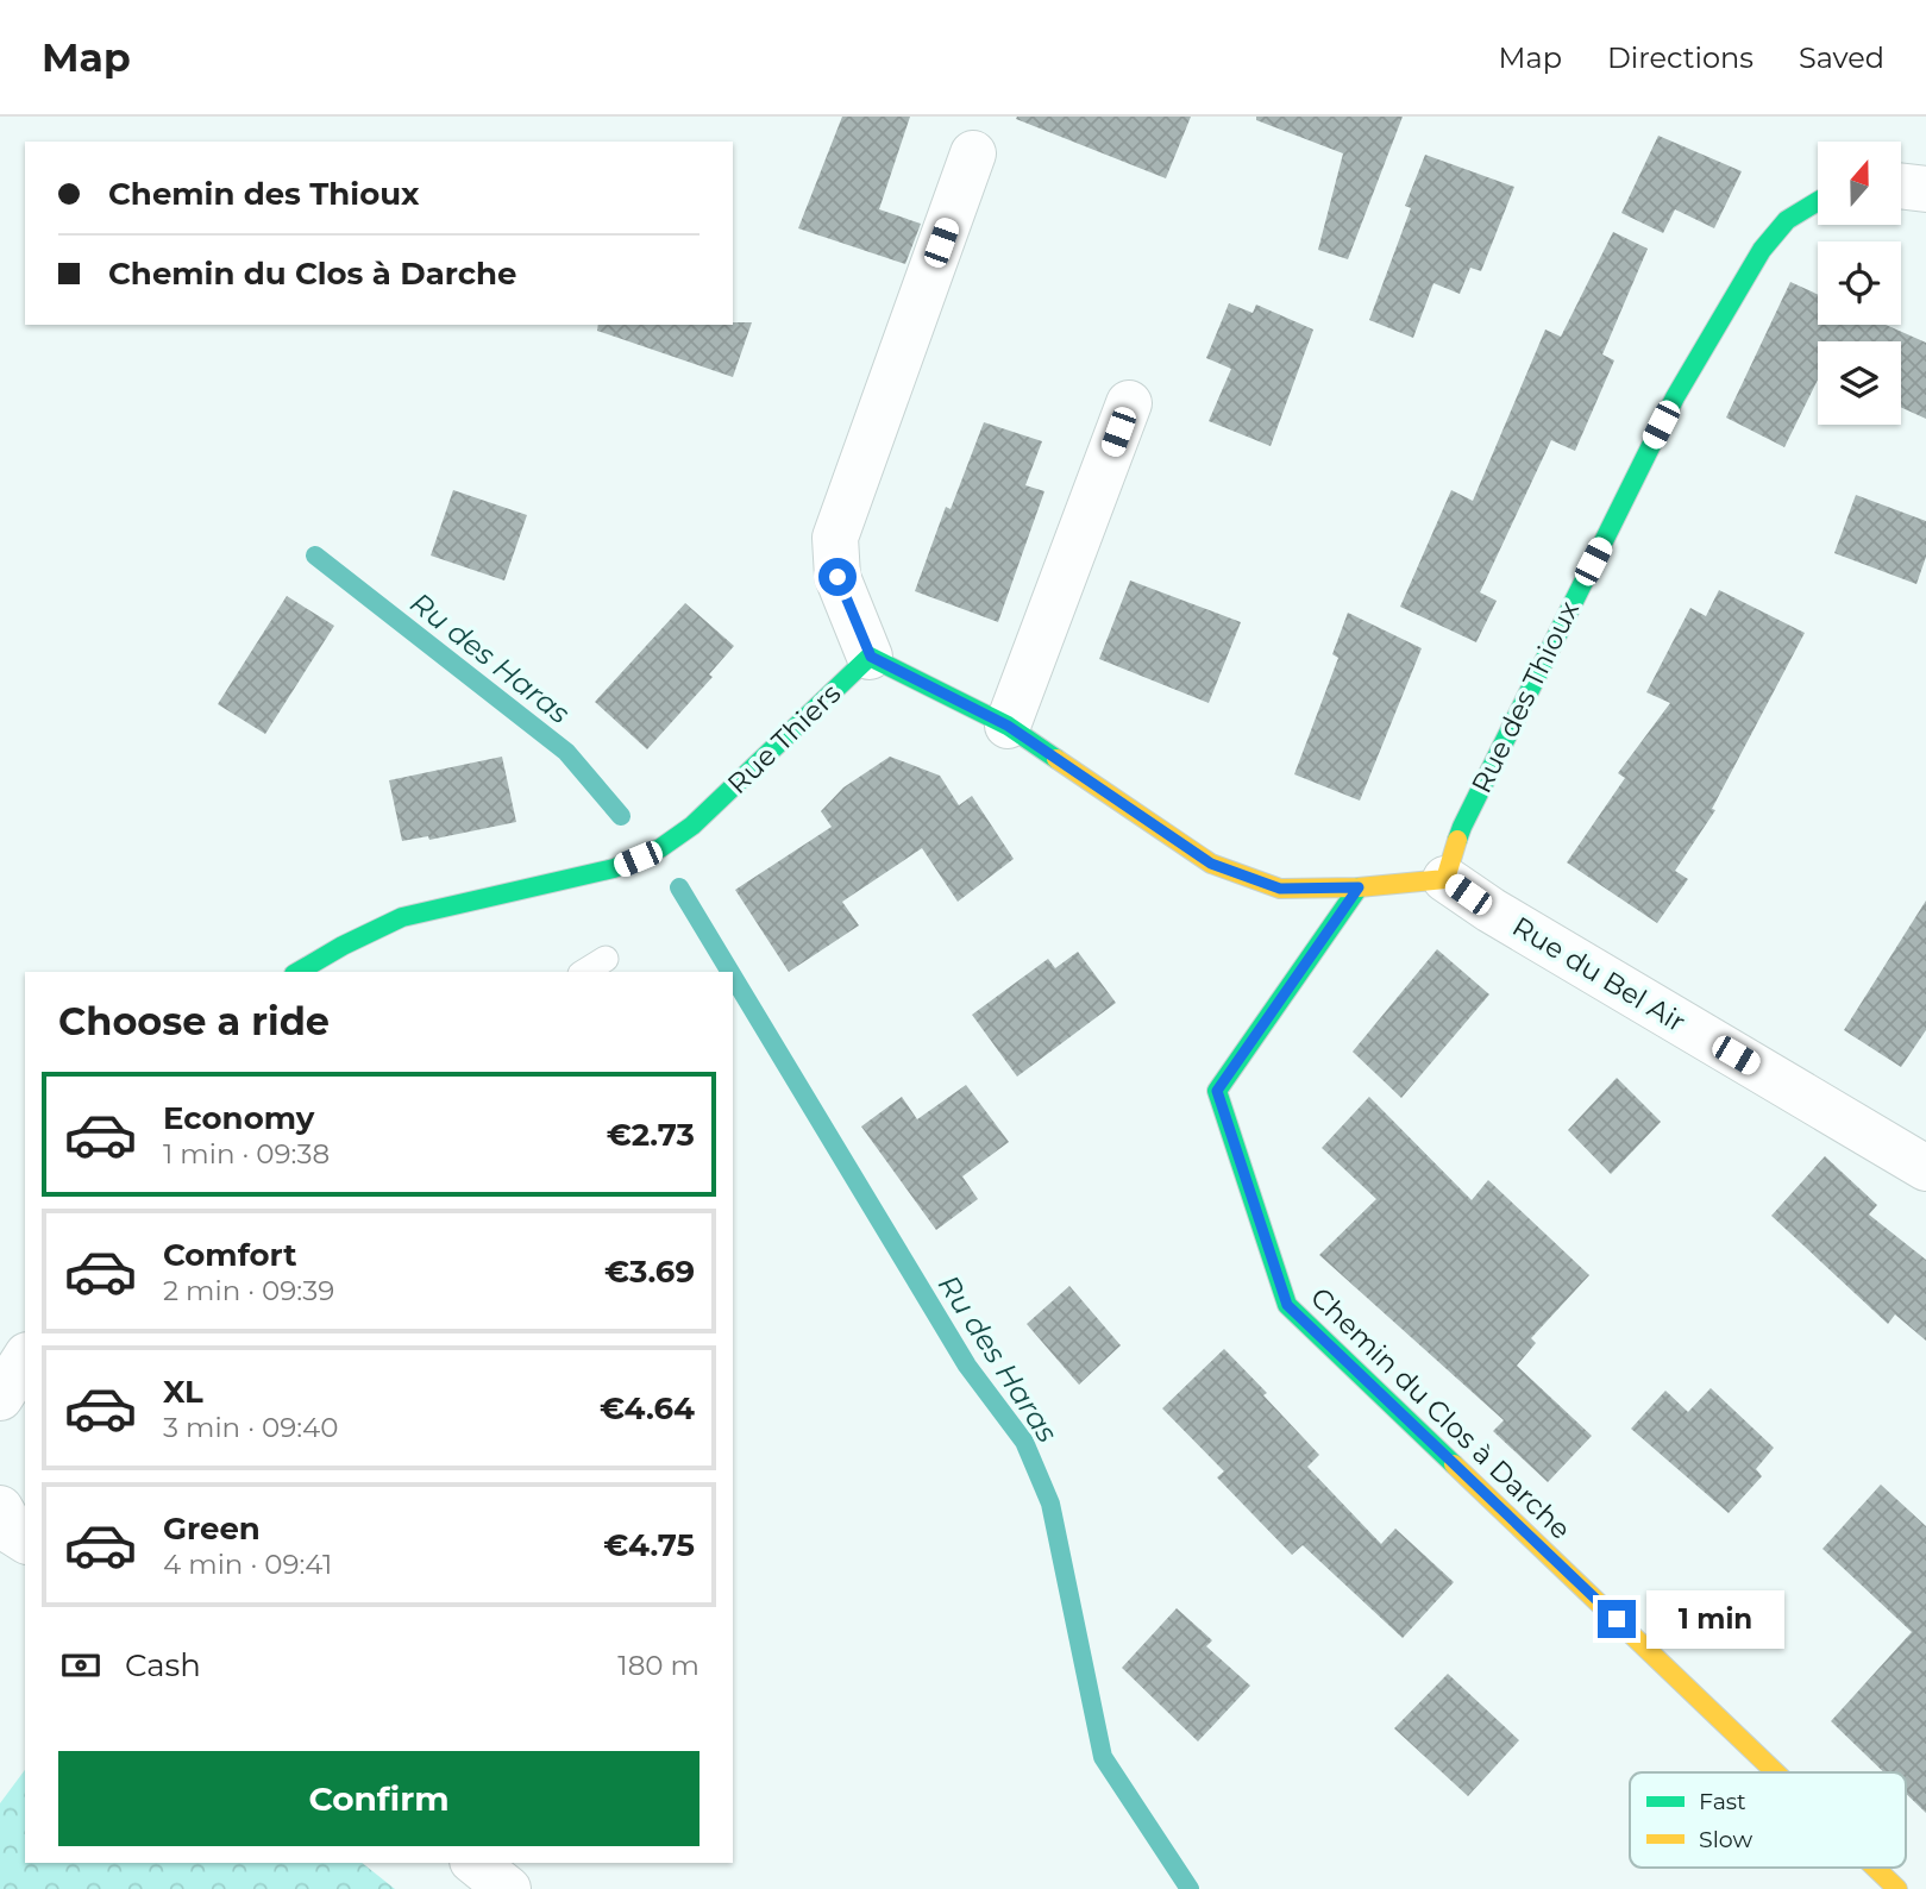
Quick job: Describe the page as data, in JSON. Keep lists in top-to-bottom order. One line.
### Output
{"streets":{"street":["Rue des Thioux","Rue Thiers","Rue du Bel Air","Chemin du Clos à Darche"]},"crossings":[["Rue des Thioux","Rue du Bel Air"]],"water":["Ru des Haras"],"legend":["Fast","Slow"],"north":"top","page":{"header":"Map","nav":["Map","Directions","Saved"],"banner":["Chemin des Thioux","Chemin du Clos à Darche"],"heading":"Choose a ride","list":[{"name":"Economy","note":"1 min · 09:38","value":"€2.73"},{"name":"Comfort","note":"2 min · 09:39","value":"€3.69"},{"name":"XL","note":"3 min · 09:40","value":"€4.64"},{"name":"Green","note":"4 min · 09:41","value":"€4.75"}],"bubble":"1 min","pay":["Cash","180 m"],"buttons":"Confirm"}}
